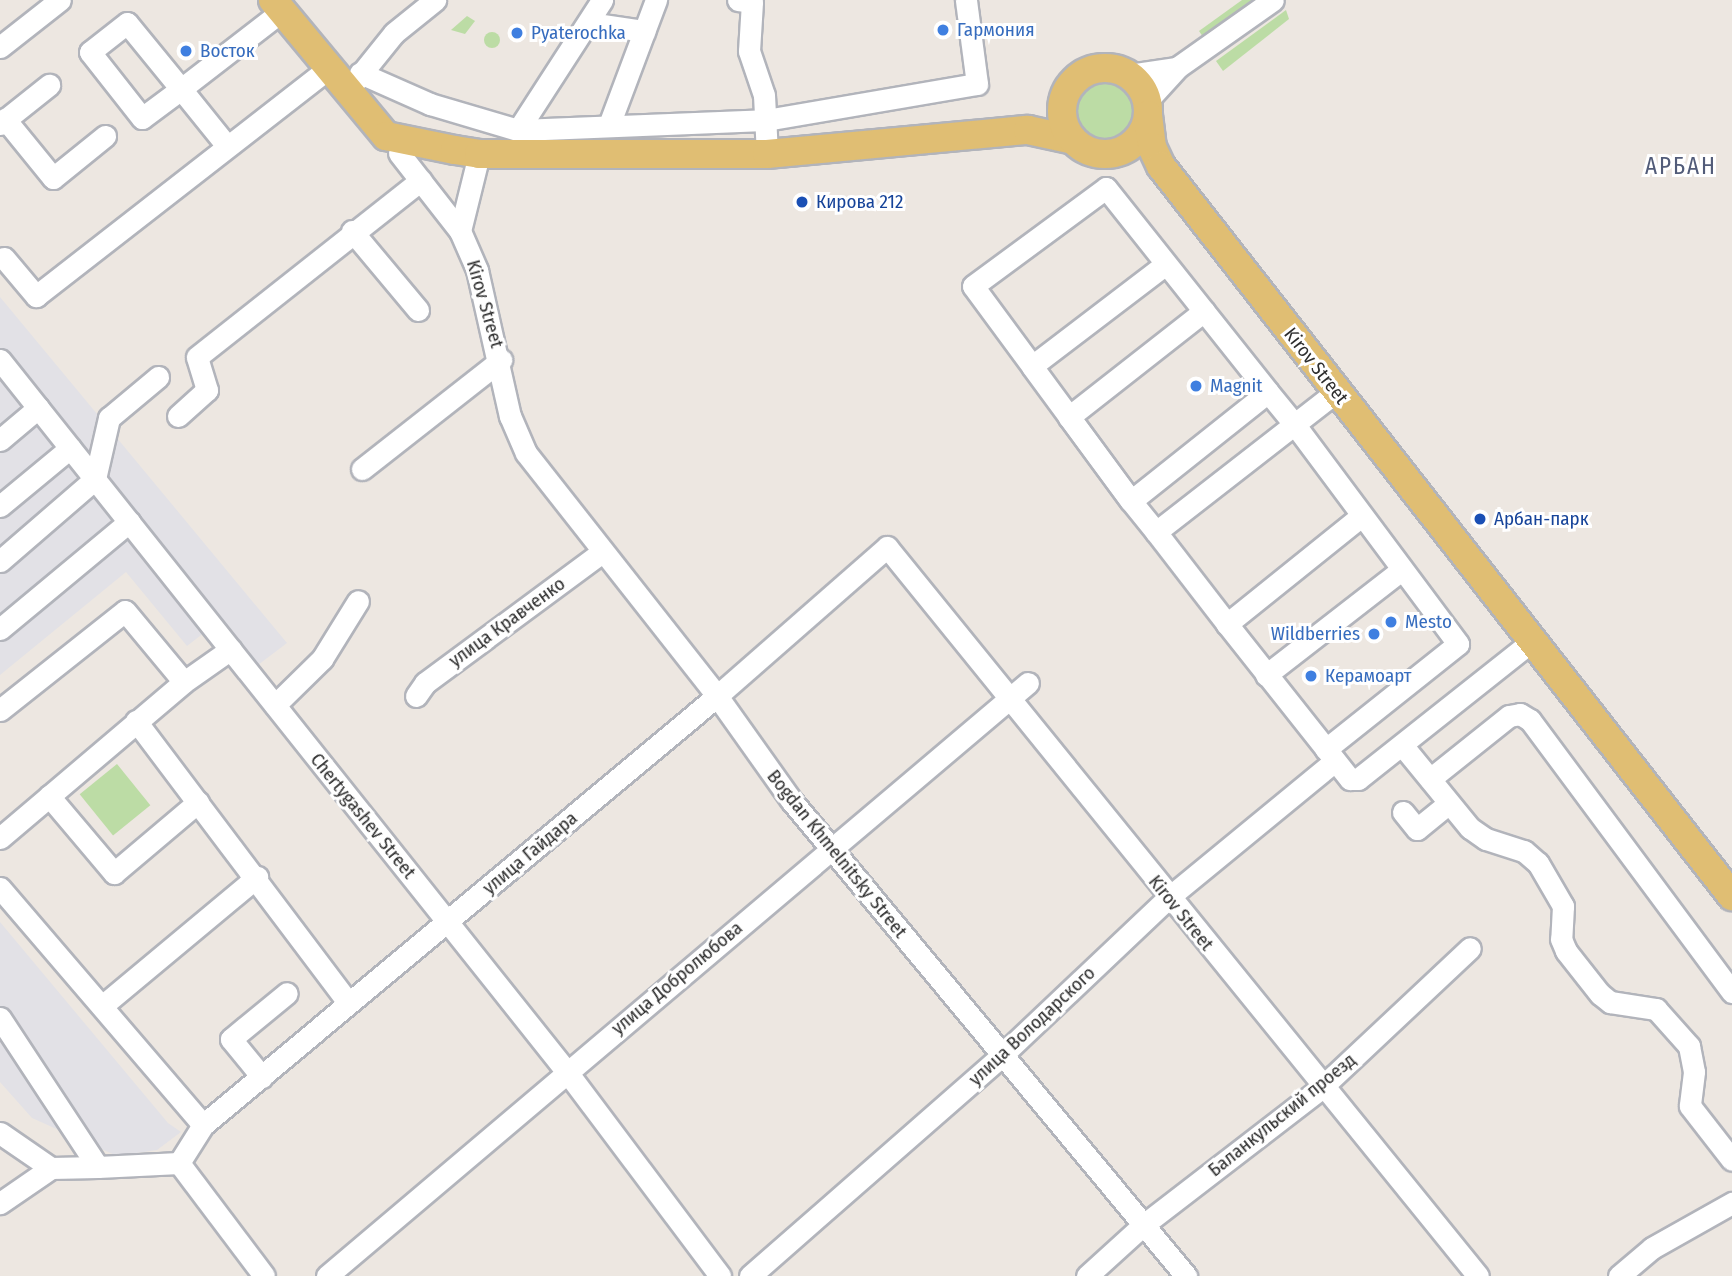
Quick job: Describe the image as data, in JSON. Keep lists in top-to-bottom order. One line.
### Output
{"streets":{"main road":["Kirov Street"],"street":["улица Кравченко","Chertygashev Street","улица Гайдара","Bogdan Khmelnitsky Street","улица Добролюбова","улица Володарского","Баланкульский проезд"]},"crossings":[["Kirov Street","улица Гайдара"],["Kirov Street","Bogdan Khmelnitsky Street"],["Kirov Street","улица Добролюбова"],["Kirov Street","улица Володарского"],["Kirov Street","Баланкульский проезд"],["улица Кравченко","Bogdan Khmelnitsky Street"],["Chertygashev Street","улица Гайдара"],["Chertygashev Street","улица Добролюбова"],["улица Гайдара","Bogdan Khmelnitsky Street"],["Bogdan Khmelnitsky Street","улица Добролюбова"],["Bogdan Khmelnitsky Street","улица Володарского"],["Bogdan Khmelnitsky Street","Баланкульский проезд"]],"districts":["АРБАН"],"places":["Гармония","Pyaterochka","Восток","Кирова 212","Magnit","Арбан-парк","Mesto","Wildberries","Керамоарт"]}
